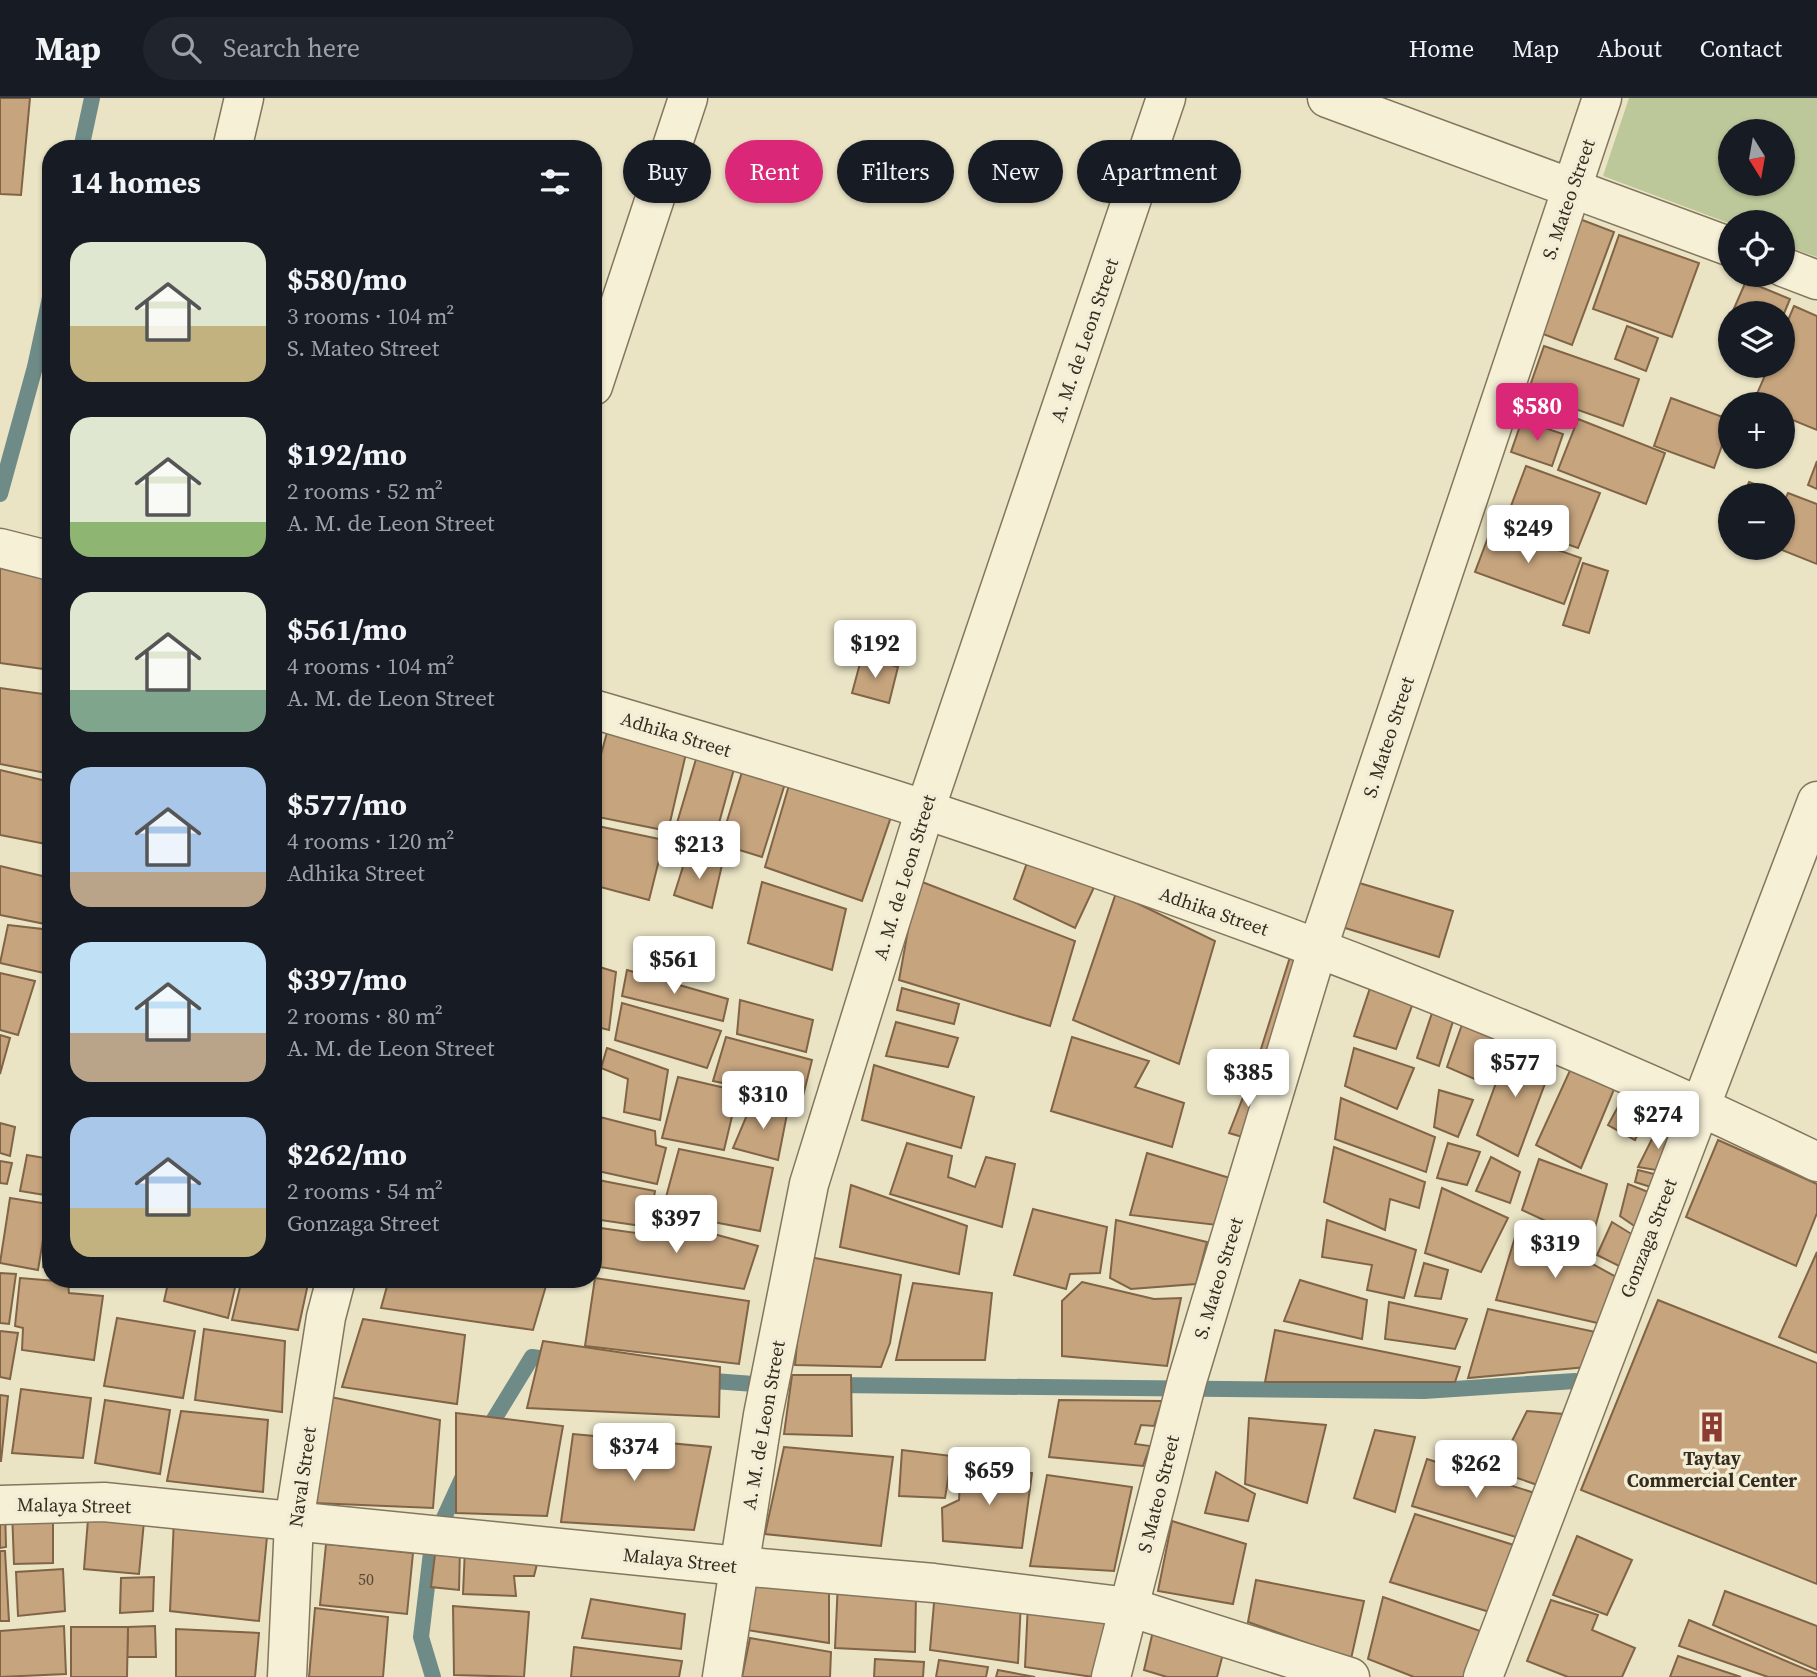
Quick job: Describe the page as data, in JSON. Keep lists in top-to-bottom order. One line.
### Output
{"streets":{"street":["S. Mateo Street","A. M. de Leon Street","Adhika Street","Gonzaga Street","Naval Street","S Mateo Street","Malaya Street"]},"crossings":[["S. Mateo Street","Adhika Street"],["S. Mateo Street","S Mateo Street"],["A. M. de Leon Street","Adhika Street"],["A. M. de Leon Street","Malaya Street"],["Adhika Street","Gonzaga Street"],["Naval Street","Malaya Street"],["S Mateo Street","Malaya Street"]],"places":{"building":["Taytay Commercial Center"]},"house_numbers":["50"],"north":"bottom","page":{"header":"Map","search":"Search here","nav":["Home","Map","About","Contact"],"map_buttons":["+","−"],"chip":["Buy","Rent","Filters","New","Apartment"],"heading":"14 homes","list":[{"name":"$580/mo","note":"3 rooms · 104 m² · S. Mateo Street"},{"name":"$192/mo","note":"2 rooms · 52 m² · A. M. de Leon Street"},{"name":"$561/mo","note":"4 rooms · 104 m² · A. M. de Leon Street"},{"name":"$577/mo","note":"4 rooms · 120 m² · Adhika Street"},{"name":"$397/mo","note":"2 rooms · 80 m² · A. M. de Leon Street"},{"name":"$262/mo","note":"2 rooms · 54 m² · Gonzaga Street"}],"price":["$580","$249","$192","$213","$561","$577","$385","$310","$274","$397","$319","$374","$262","$659"]}}
